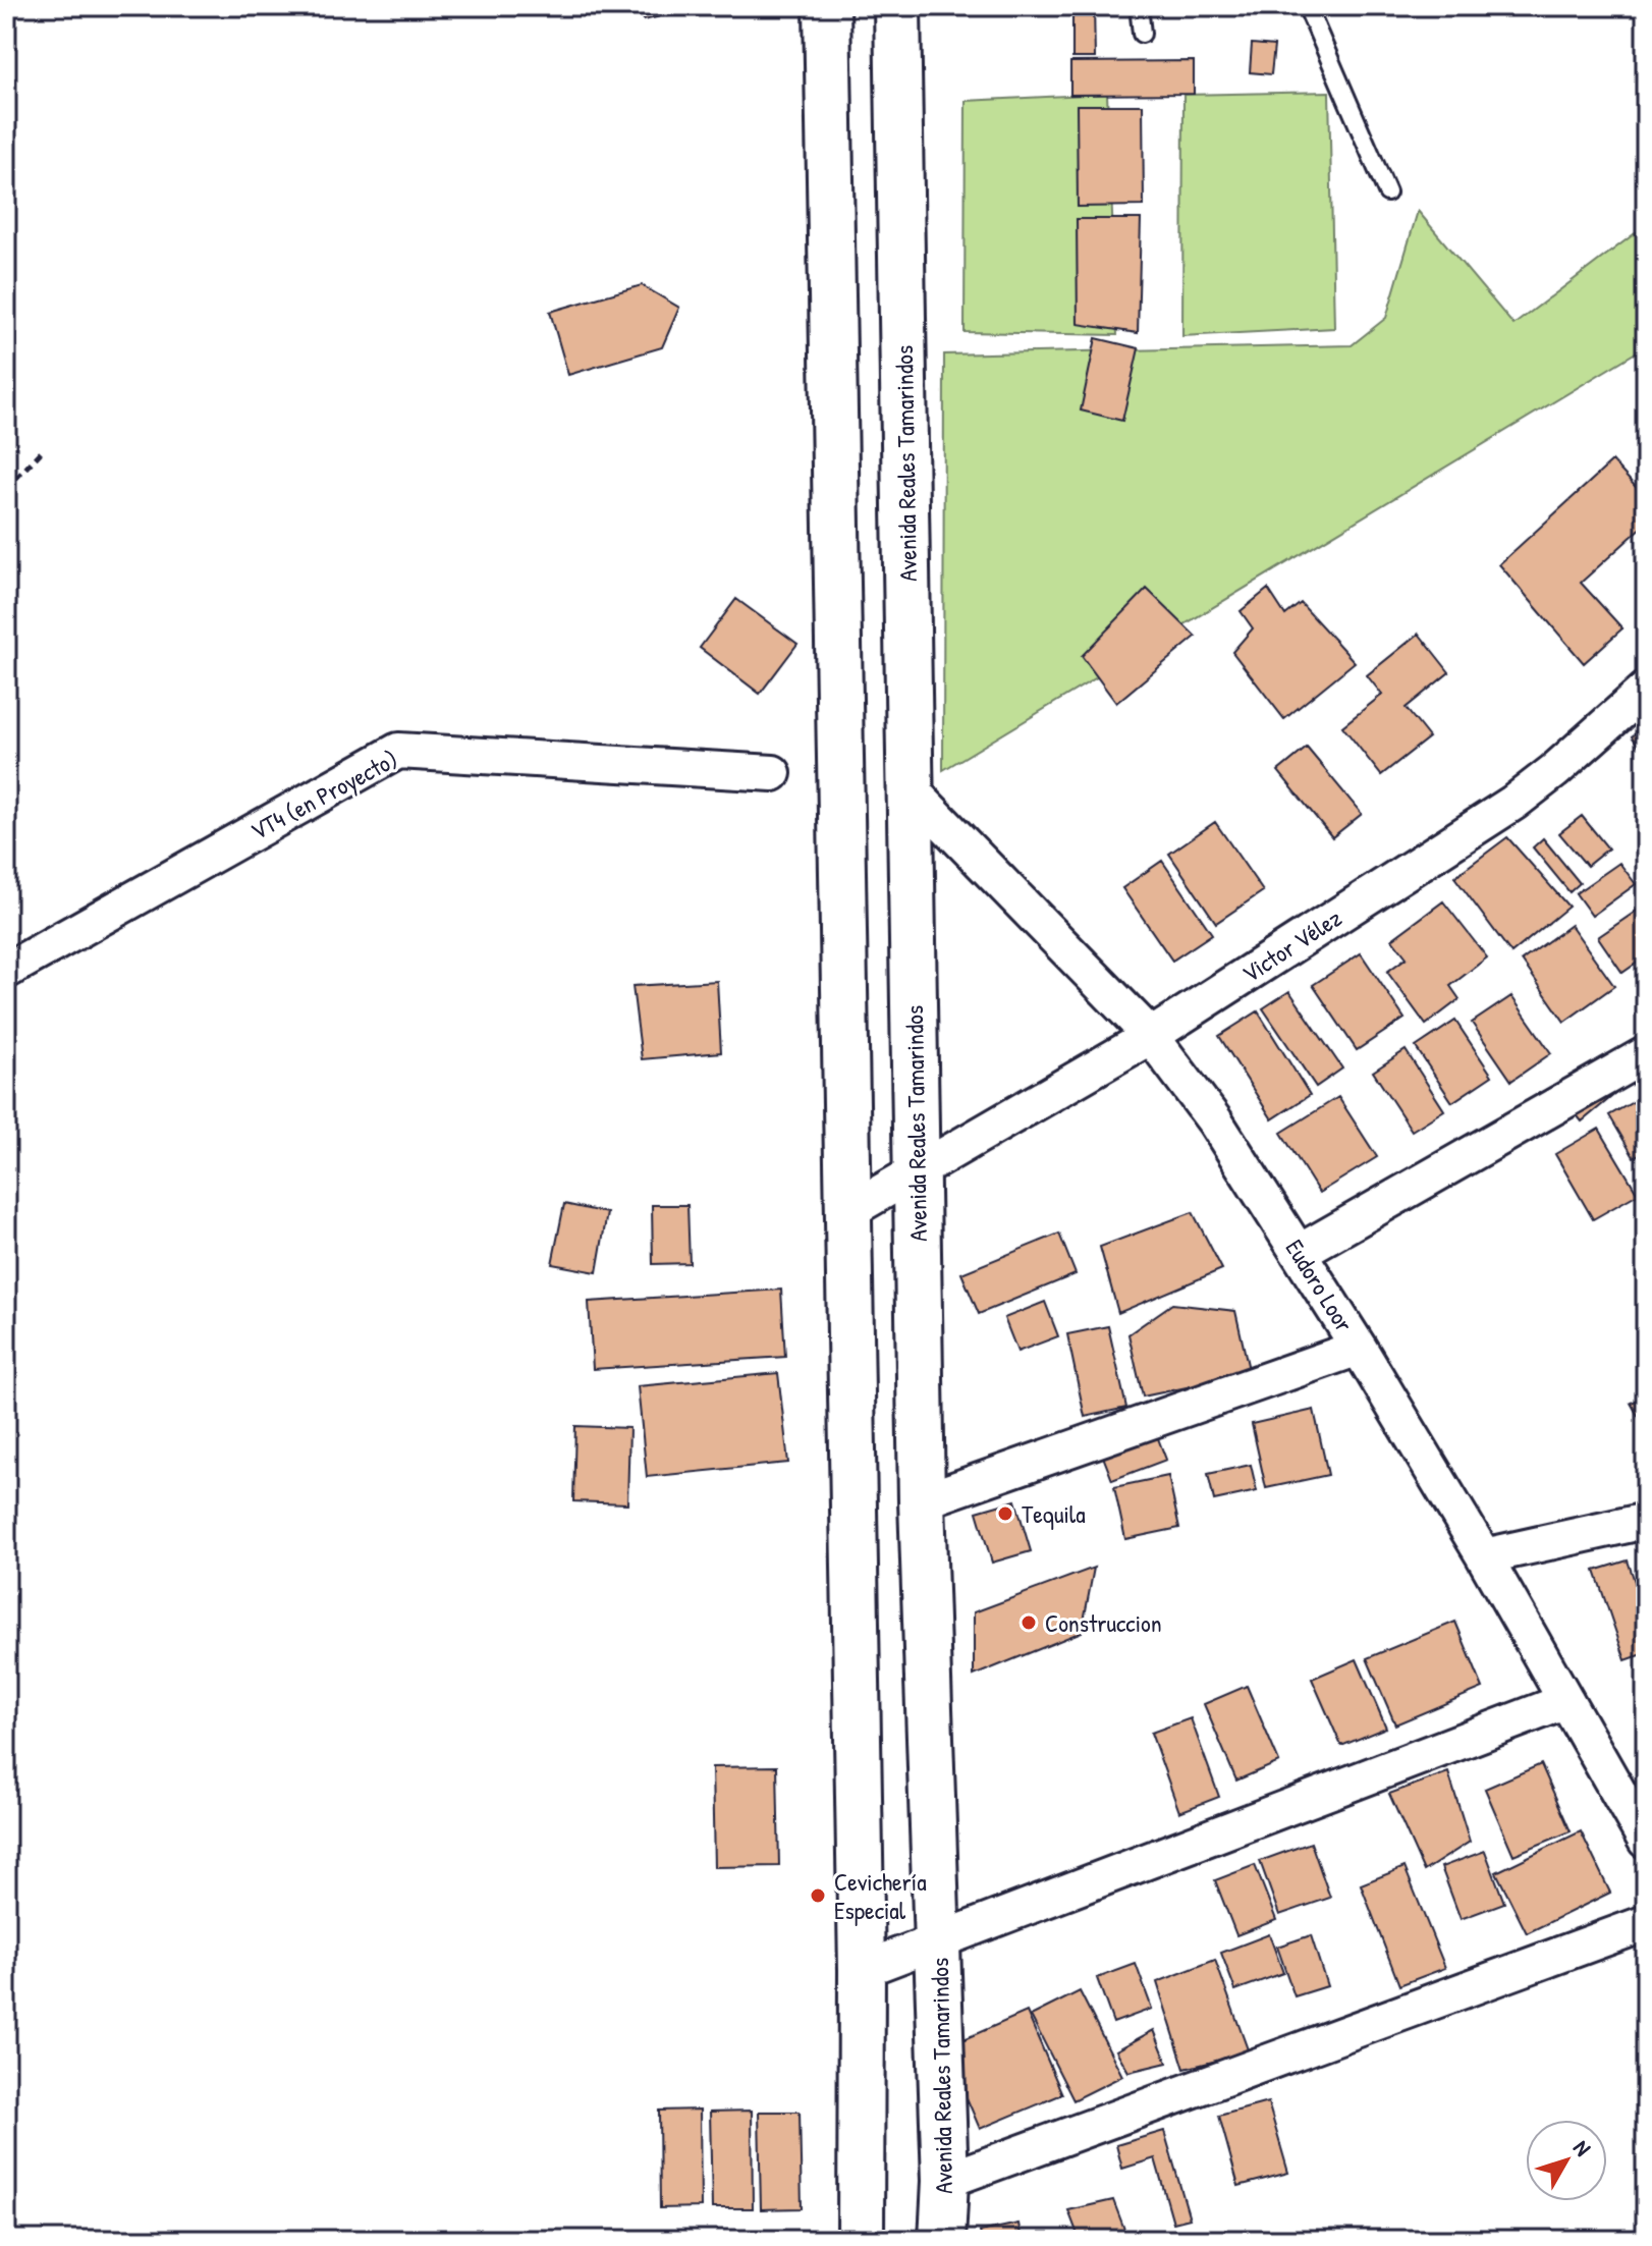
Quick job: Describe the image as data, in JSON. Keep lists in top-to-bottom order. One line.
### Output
{"streets":{"main road":["Avenida Reales Tamarindos"],"street":["VT4 (en Proyecto)","Victor Vélez","Eudoro Loor"]},"crossings":[["Avenida Reales Tamarindos","Victor Vélez"],["Avenida Reales Tamarindos","Eudoro Loor"],["Victor Vélez","Eudoro Loor"]],"places":["Tequila","Construccion","Cevichería Especial"],"north":"top right"}
